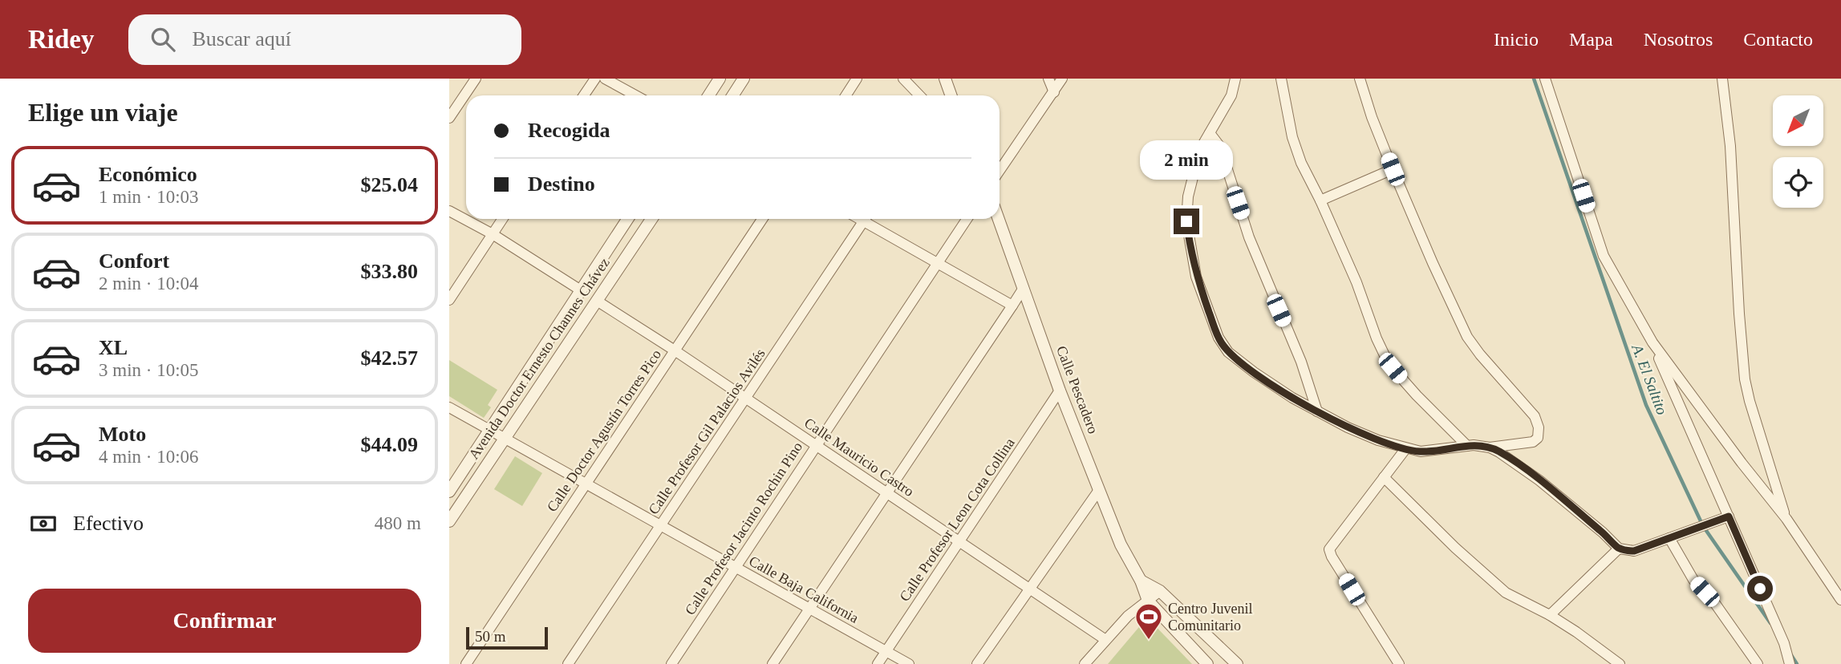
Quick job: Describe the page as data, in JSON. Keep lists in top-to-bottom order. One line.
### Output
{"streets":{"street":["Avenida Doctor Ernesto Channes Chávez","Calle Pescadero","Calle Doctor Agustín Torres Pico","Calle Profesor Gil Palacios Avilés","Calle Mauricio Castro","Calle Profesor Leon Cota Collina","Calle Profesor Jacinto Rochin Pino","Calle Baja California"]},"crossings":[["Avenida Doctor Ernesto Channes Chávez","Calle Mauricio Castro"],["Avenida Doctor Ernesto Channes Chávez","Calle Baja California"],["Calle Pescadero","Calle Profesor Leon Cota Collina"],["Calle Doctor Agustín Torres Pico","Calle Mauricio Castro"],["Calle Doctor Agustín Torres Pico","Calle Baja California"],["Calle Profesor Gil Palacios Avilés","Calle Mauricio Castro"],["Calle Profesor Gil Palacios Avilés","Calle Baja California"],["Calle Mauricio Castro","Calle Profesor Leon Cota Collina"],["Calle Mauricio Castro","Calle Profesor Jacinto Rochin Pino"],["Calle Profesor Leon Cota Collina","Calle Baja California"],["Calle Profesor Jacinto Rochin Pino","Calle Baja California"]],"water":["A. El Saltito"],"places":{"sports":["Centro Juvenil Comunitario"]},"scale_bar":"50 m","north":"bottom left","page":{"header":"Ridey","search":"Buscar aquí","nav":["Inicio","Mapa","Nosotros","Contacto"],"heading":"Elige un viaje","banner":["Recogida","Destino"],"bubble":"2 min","list":[{"name":"Económico","note":"1 min · 10:03","value":"$25.04"},{"name":"Confort","note":"2 min · 10:04","value":"$33.80"},{"name":"XL","note":"3 min · 10:05","value":"$42.57"},{"name":"Moto","note":"4 min · 10:06","value":"$44.09"}],"pay":["Efectivo","480 m"],"buttons":"Confirmar","scale":"50 m"}}
